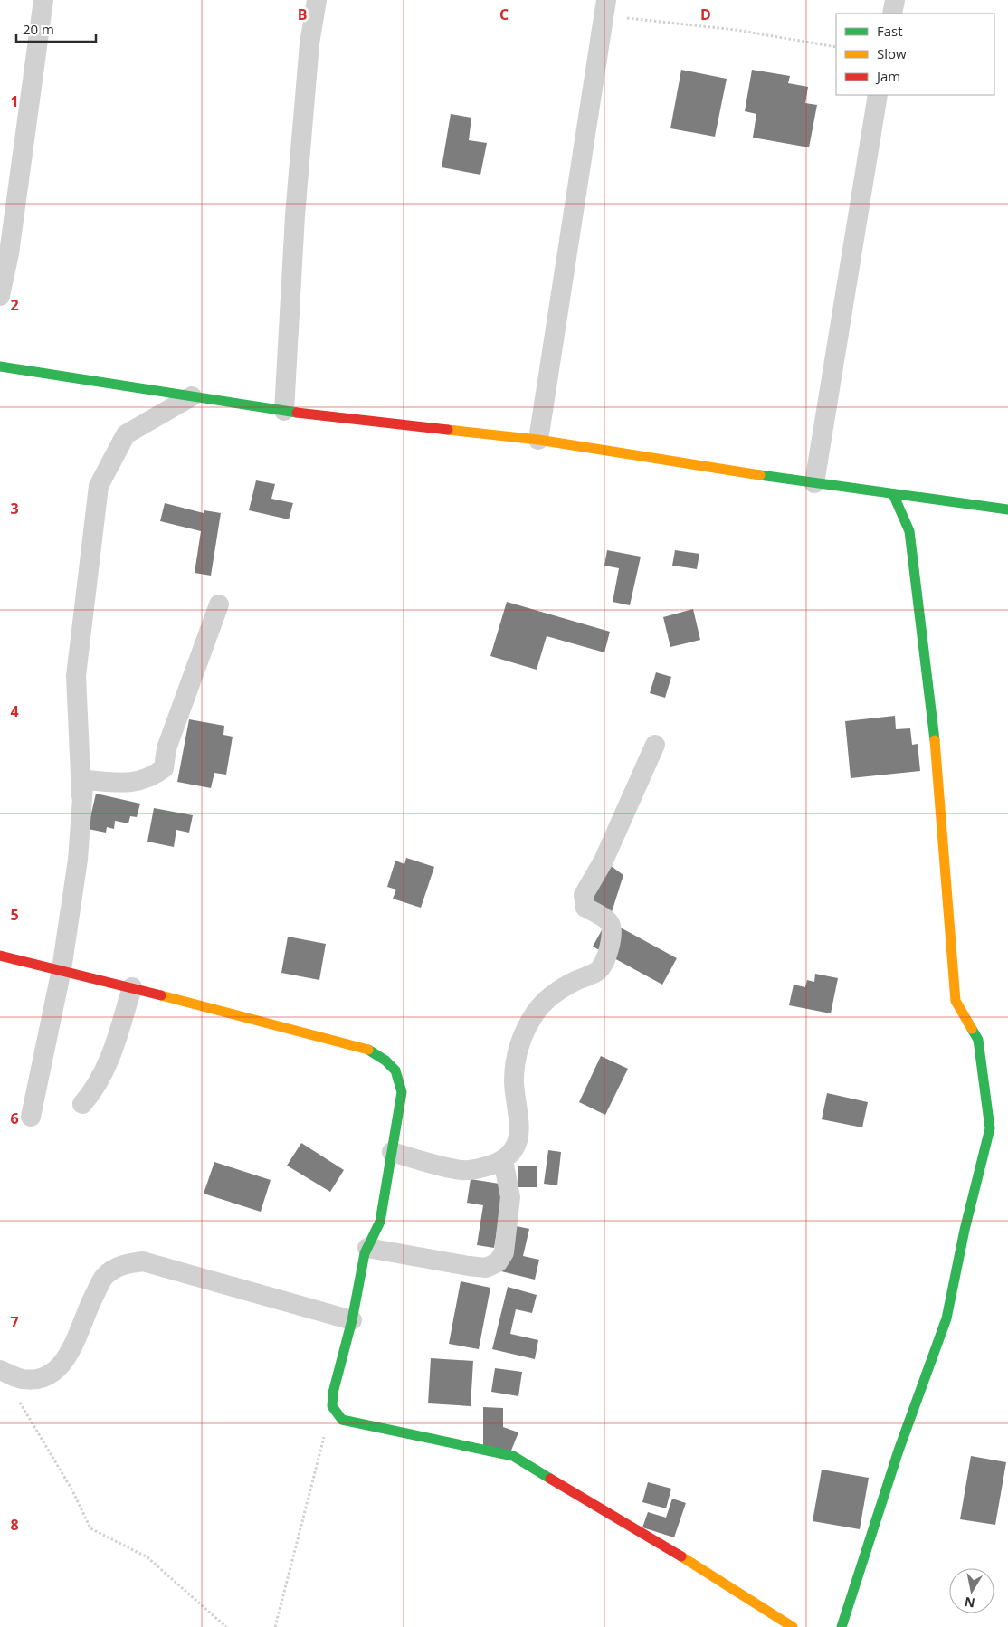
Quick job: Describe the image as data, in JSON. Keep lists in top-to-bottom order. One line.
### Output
{"legend":["Fast","Slow","Jam"],"scale_bar":"20 m","north":"bottom","grid":{"columns":["B","C","D"],"rows":["1","2","3","4","5","6","7","8"]}}
